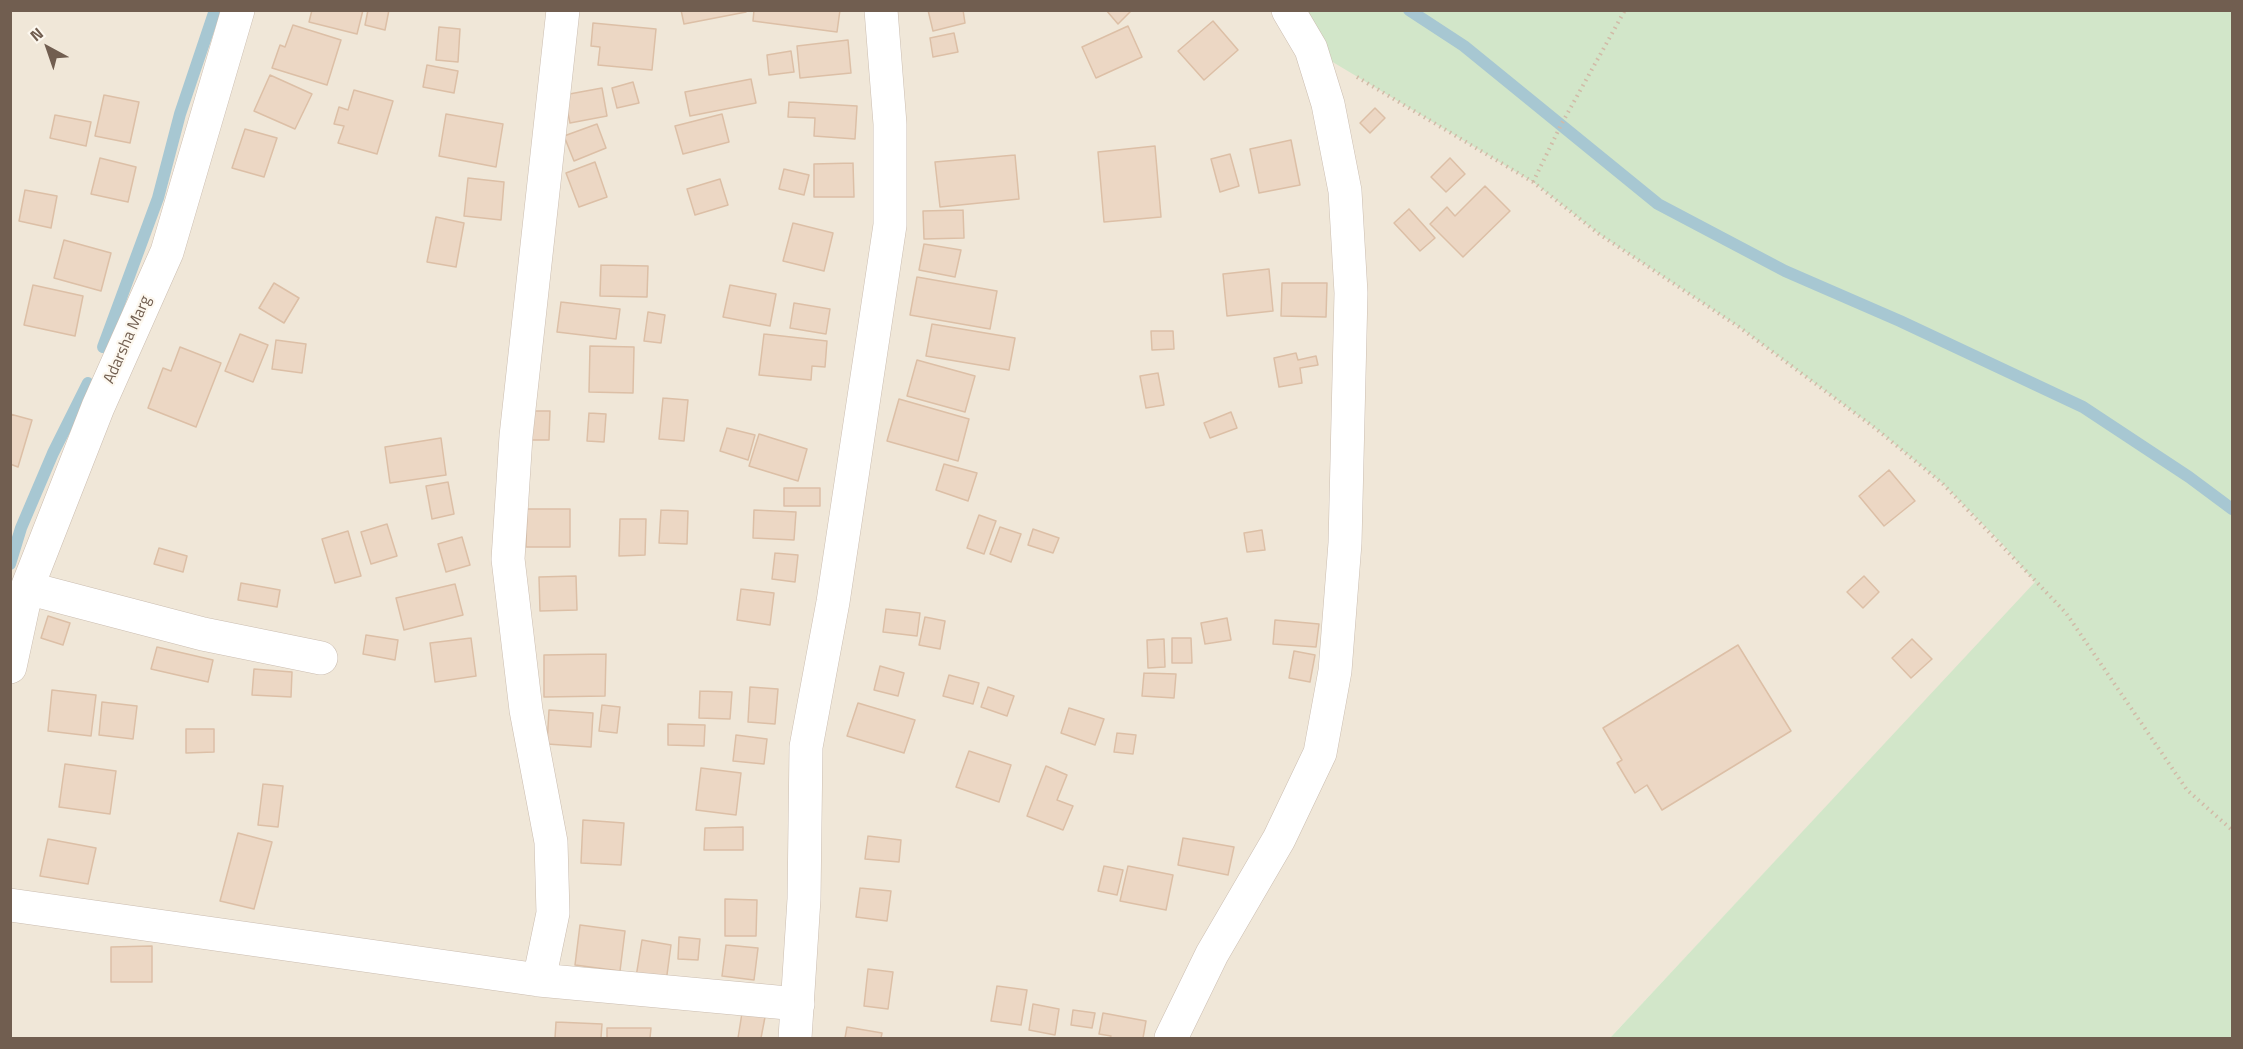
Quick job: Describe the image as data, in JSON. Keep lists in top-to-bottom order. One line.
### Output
{"streets":{"street":["Adarsha Marg"]},"north":"top left"}
